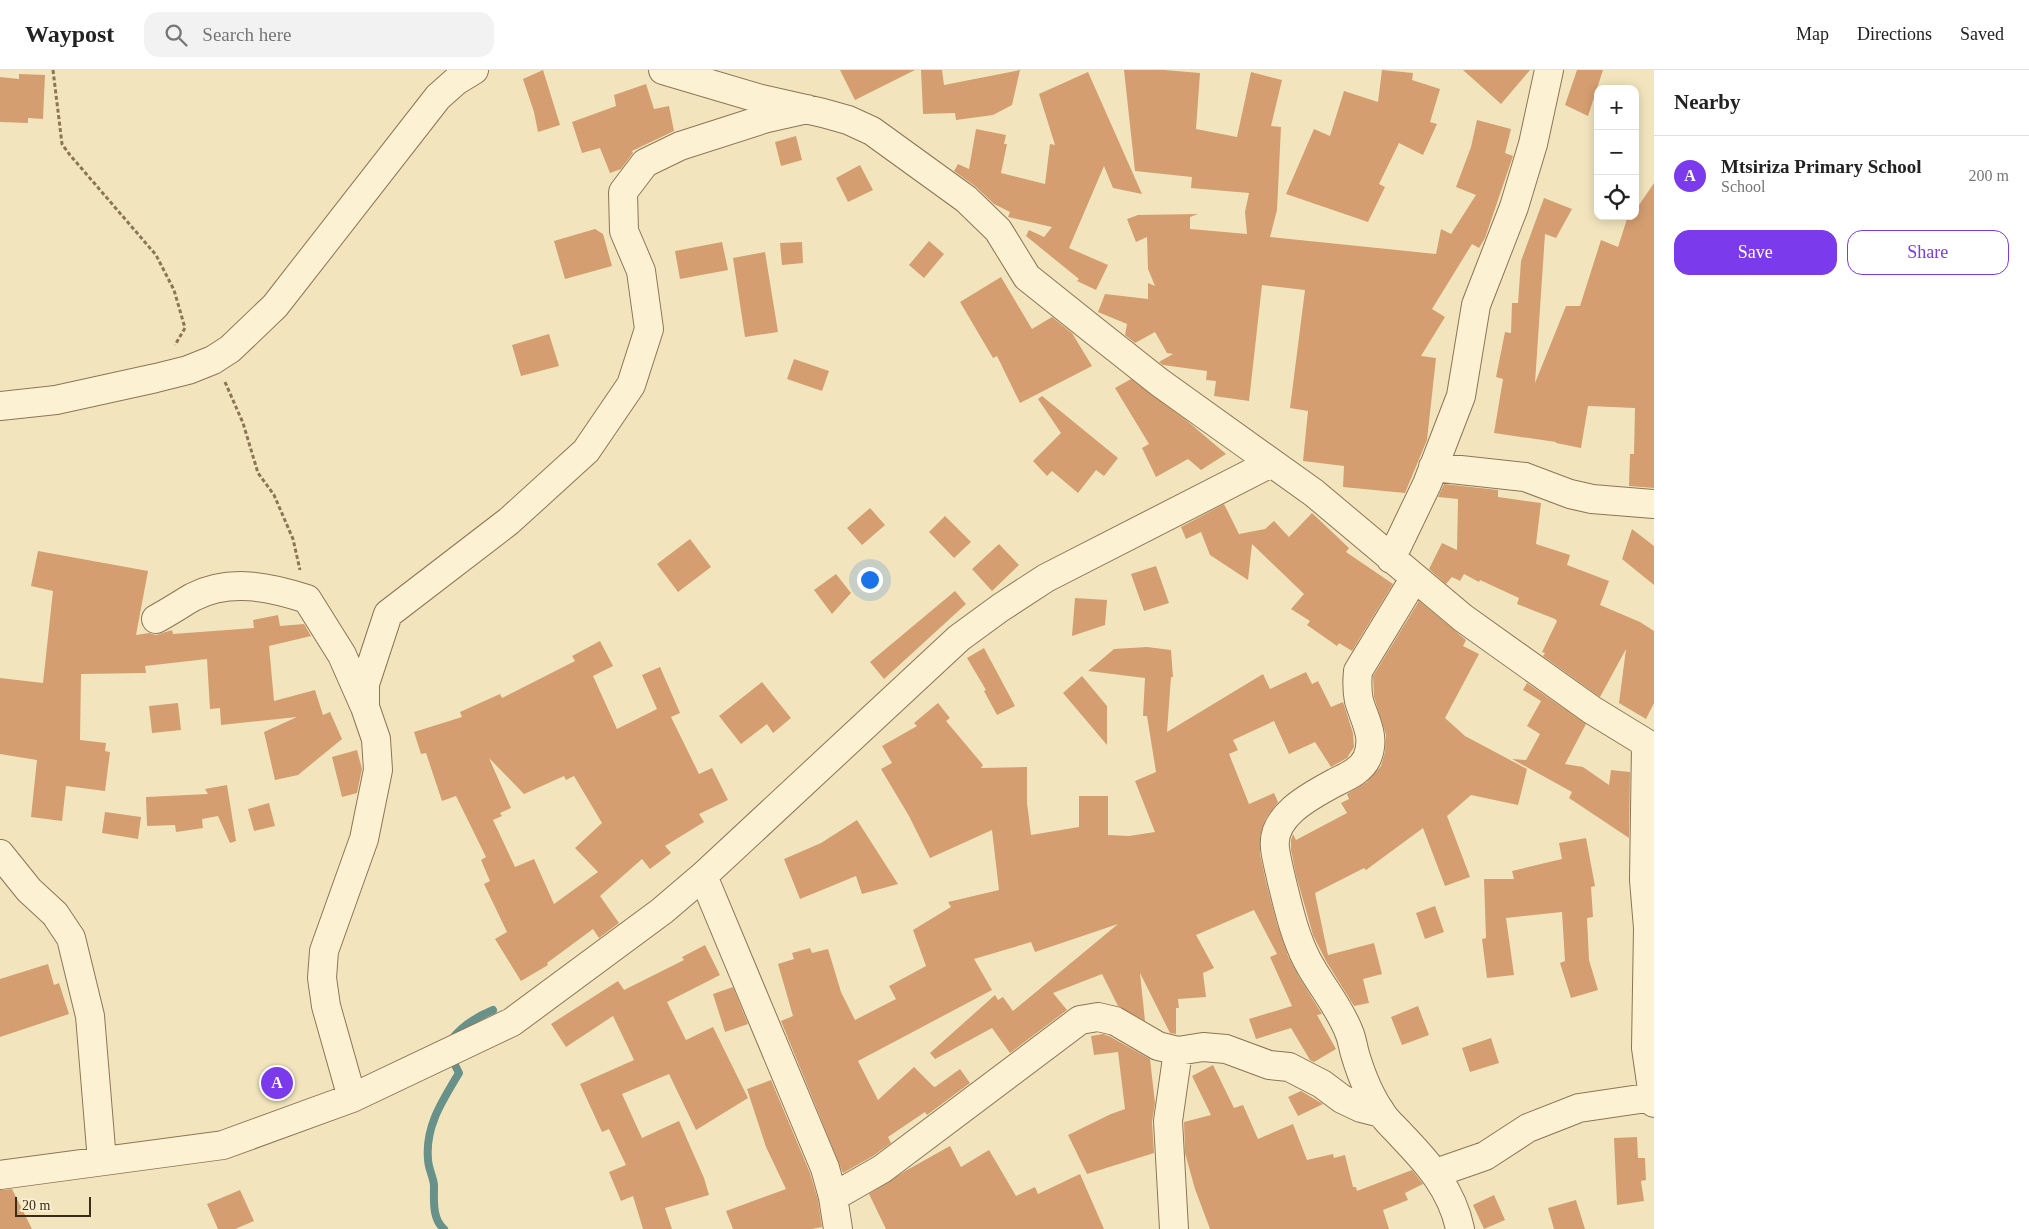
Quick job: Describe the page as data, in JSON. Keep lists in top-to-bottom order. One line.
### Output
{"scale_bar":"20 m","page":{"header":"Waypost","search":"Search here","nav":["Map","Directions","Saved"],"heading":"Nearby","map_buttons":["+","−"],"list":[{"mark":"A","name":"Mtsiriza Primary School","note":"School","value":"200 m"}],"buttons":["Save","Share"],"pins":"A","scale":"20 m"}}
